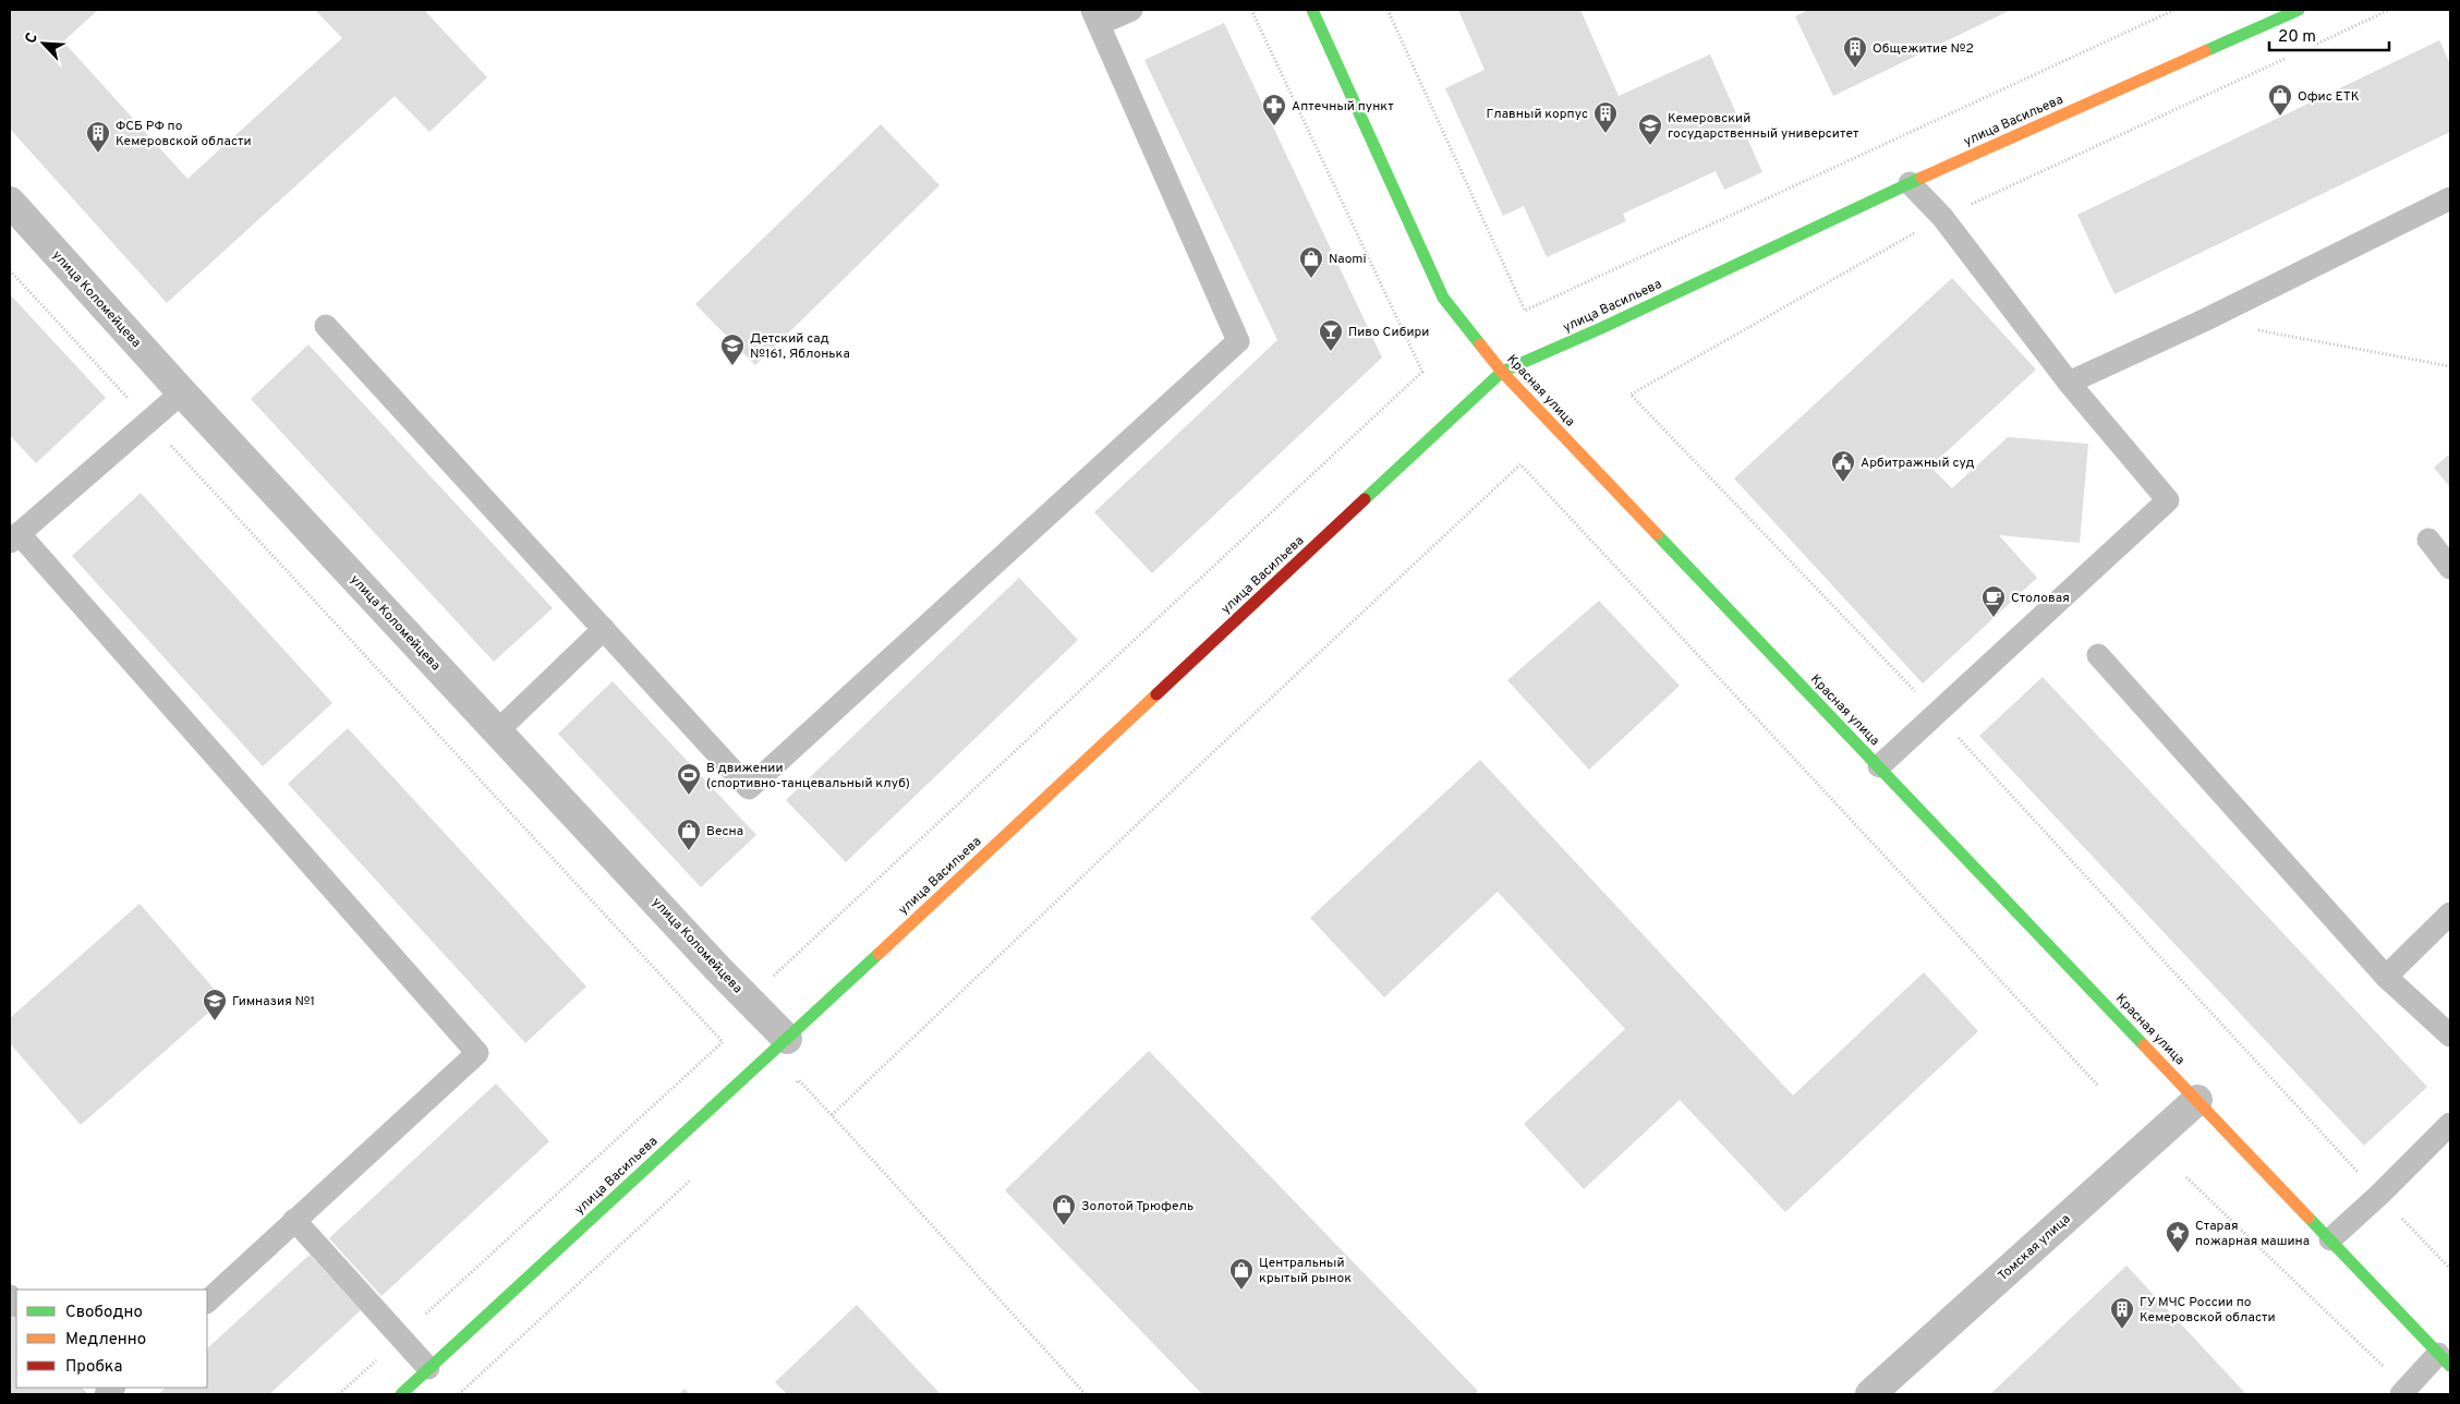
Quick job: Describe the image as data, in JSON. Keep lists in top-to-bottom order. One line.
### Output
{"streets":{"street":["улица Васильева","улица Коломейцева","Красная улица","Томская улица"]},"crossings":[["улица Васильева","улица Коломейцева"],["улица Васильева","Красная улица"],["Красная улица","Томская улица"]],"places":{"building":["Общежитие №2","Главный корпус","ФСБ РФ по Кемеровской области","ГУ МЧС России по Кемеровской области"],"shop":["Офис ЕТК","Naomi","Весна","Золотой Трюфель","Центральный крытый рынок"],"pharmacy":["Аптечный пункт"],"school or university":["Кемеровский государственный университет","Детский сад №161, Яблонька","Гимназия №1"],"bar":["Пиво Сибири"],"public building":["Арбитражный суд"],"cafe":["Столовая"],"sports":["В движении (спортивно-танцевальный клуб)"],"place":["Старая пожарная машина"]},"legend":["Свободно","Медленно","Пробка"],"scale_bar":"20 m","north":"top left"}
